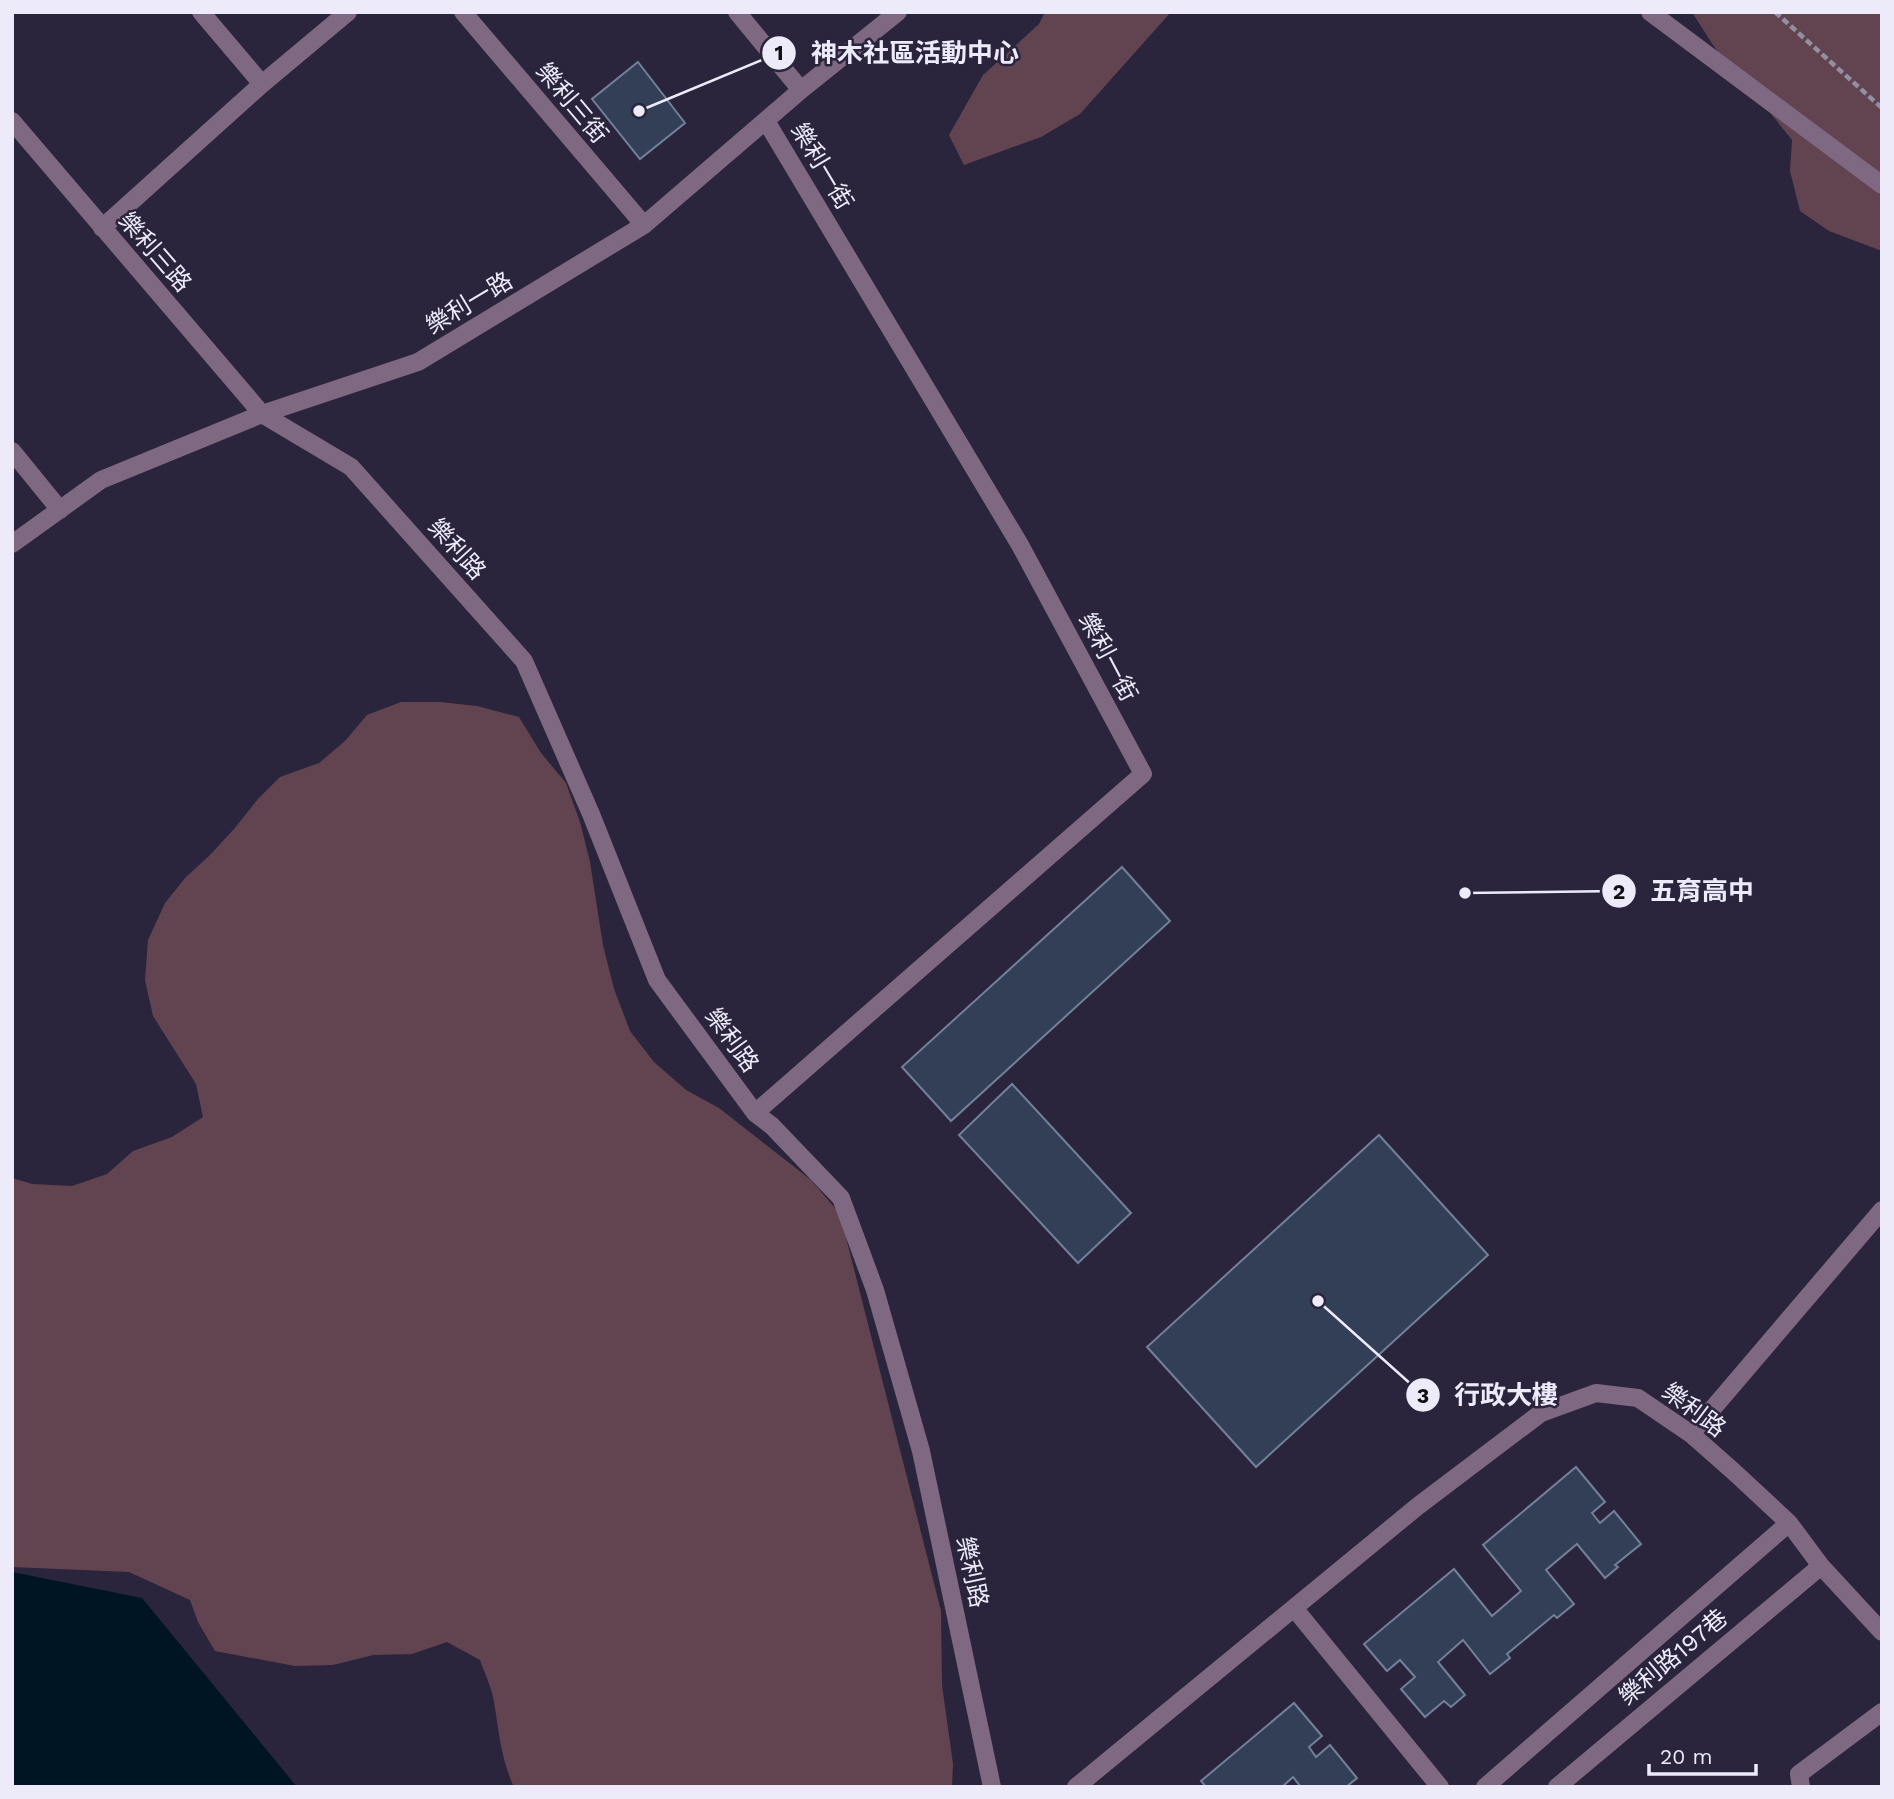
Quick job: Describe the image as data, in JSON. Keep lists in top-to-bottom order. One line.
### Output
{"streets":{"street":["樂利三街","樂利一街","樂利三路","樂利一路","樂利路","樂利路197巷"]},"crossings":[["樂利三街","樂利一路"],["樂利一街","樂利一路"],["樂利一街","樂利路"],["樂利三路","樂利一路"],["樂利三路","樂利路"],["樂利一路","樂利路"],["樂利路","樂利路197巷"]],"places":["神木社區活動中心","五育高中","行政大樓"],"scale_bar":"20 m"}
